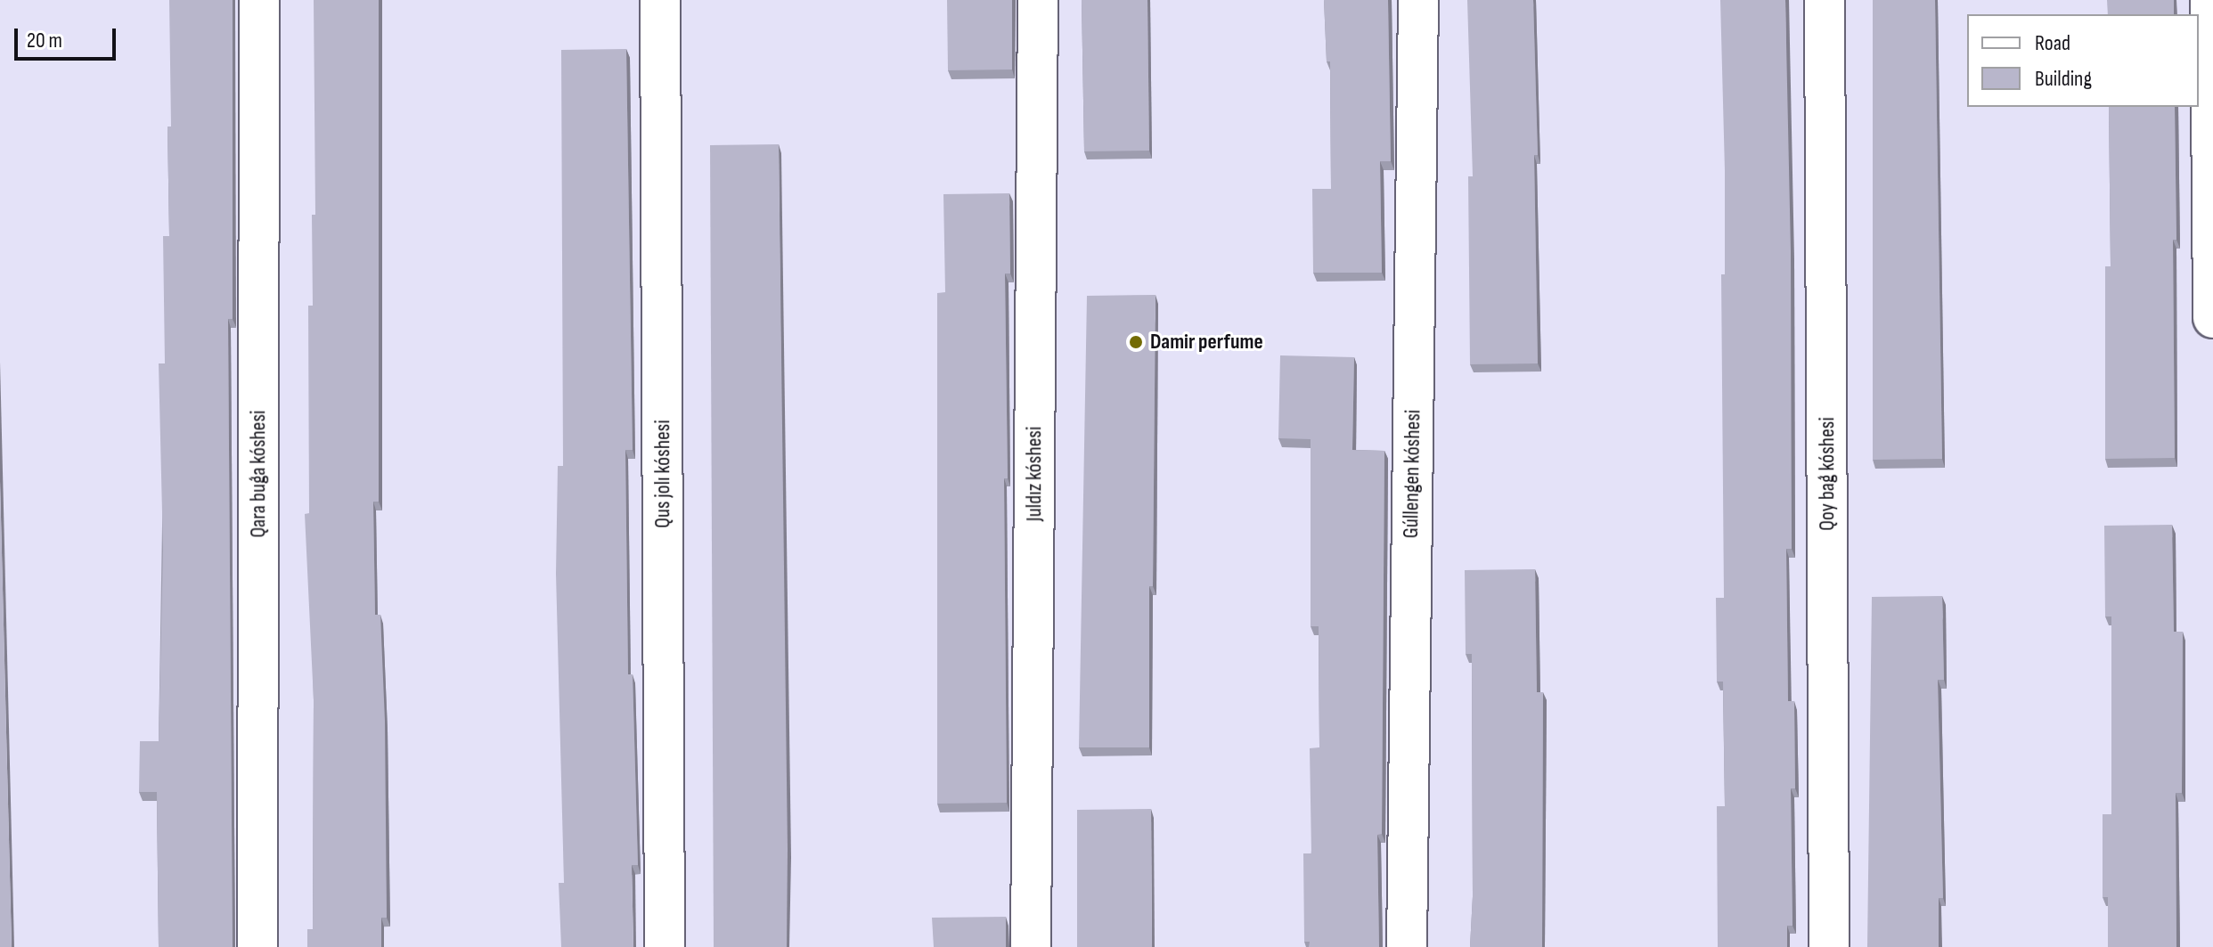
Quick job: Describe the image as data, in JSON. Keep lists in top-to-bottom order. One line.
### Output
{"streets":{"street":["Qara buǵa kóshesi","Qus jolı kóshesi","Juldız kóshesi","Gúllengen kóshesi","Qoy baǵ kóshesi"]},"places":["Damir perfume"],"legend":["Road","Building"],"scale_bar":"20 m"}
